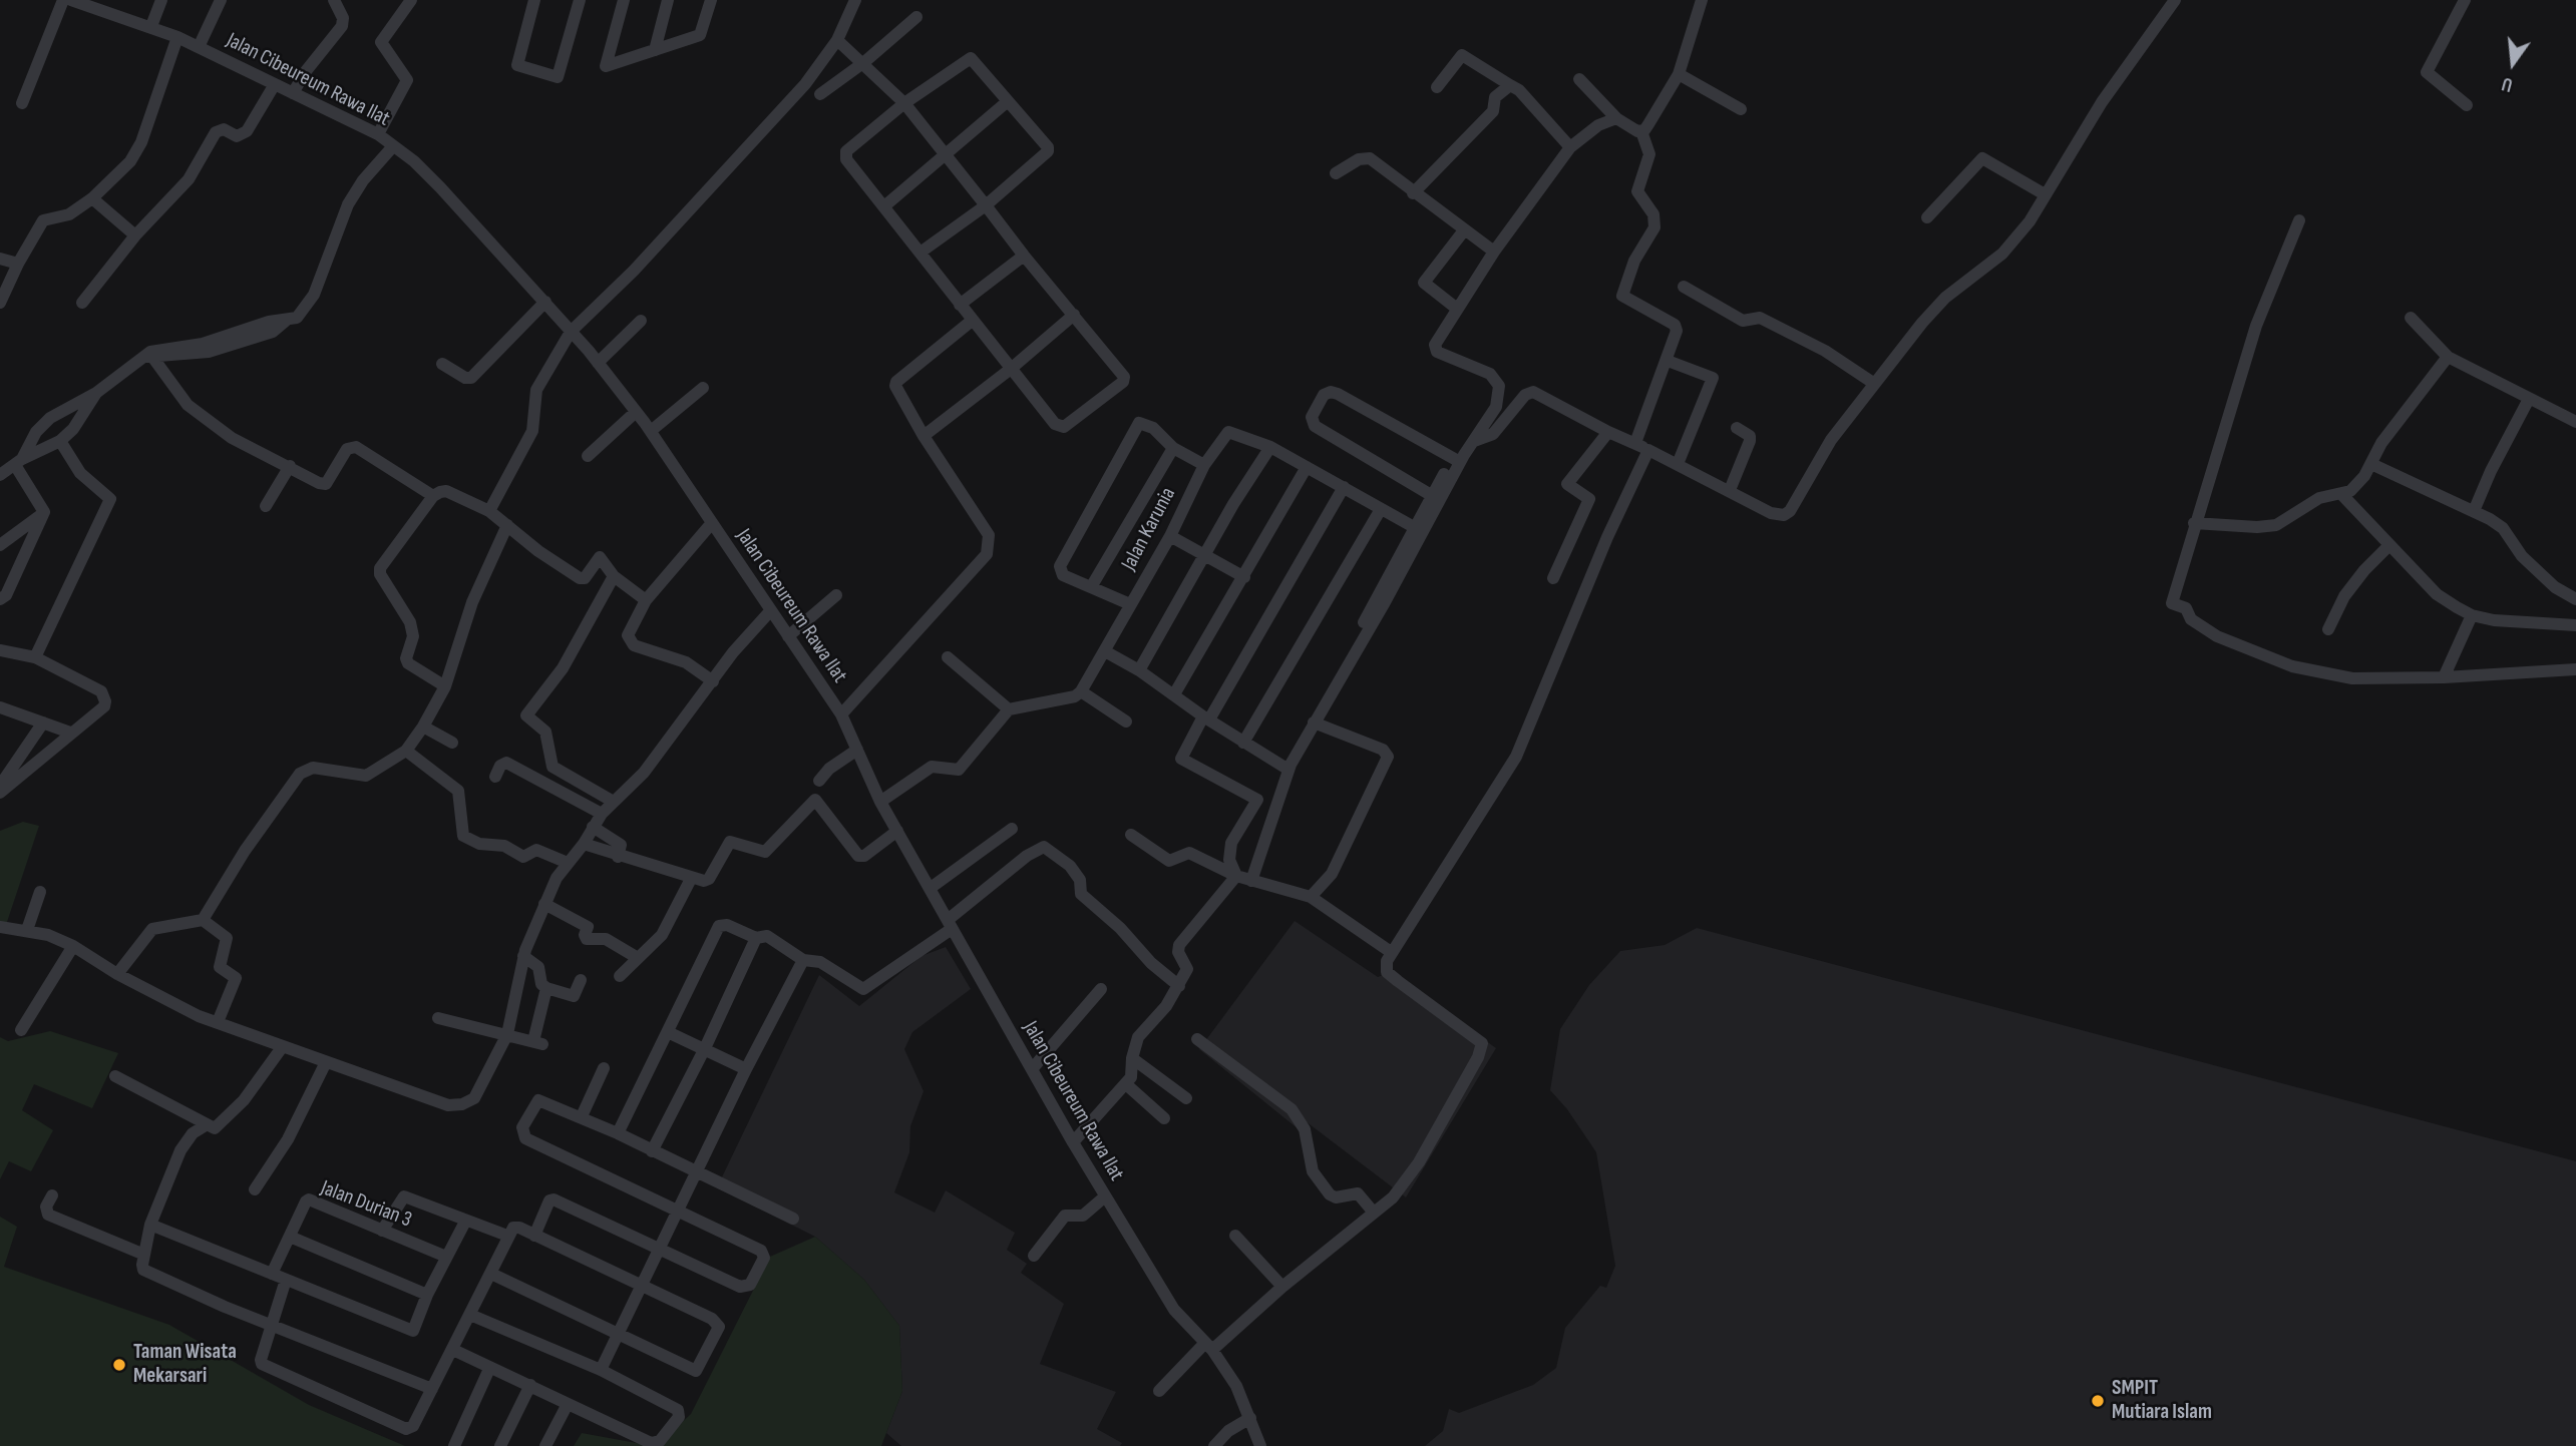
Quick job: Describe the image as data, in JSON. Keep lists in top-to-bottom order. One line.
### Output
{"streets":{"street":["Jalan Cibeureum Rawa Ilat","Jalan Karunia","Jalan Durian 3"]},"places":["Taman Wisata Mekarsari","SMPIT Mutiara Islam"],"north":"bottom"}
